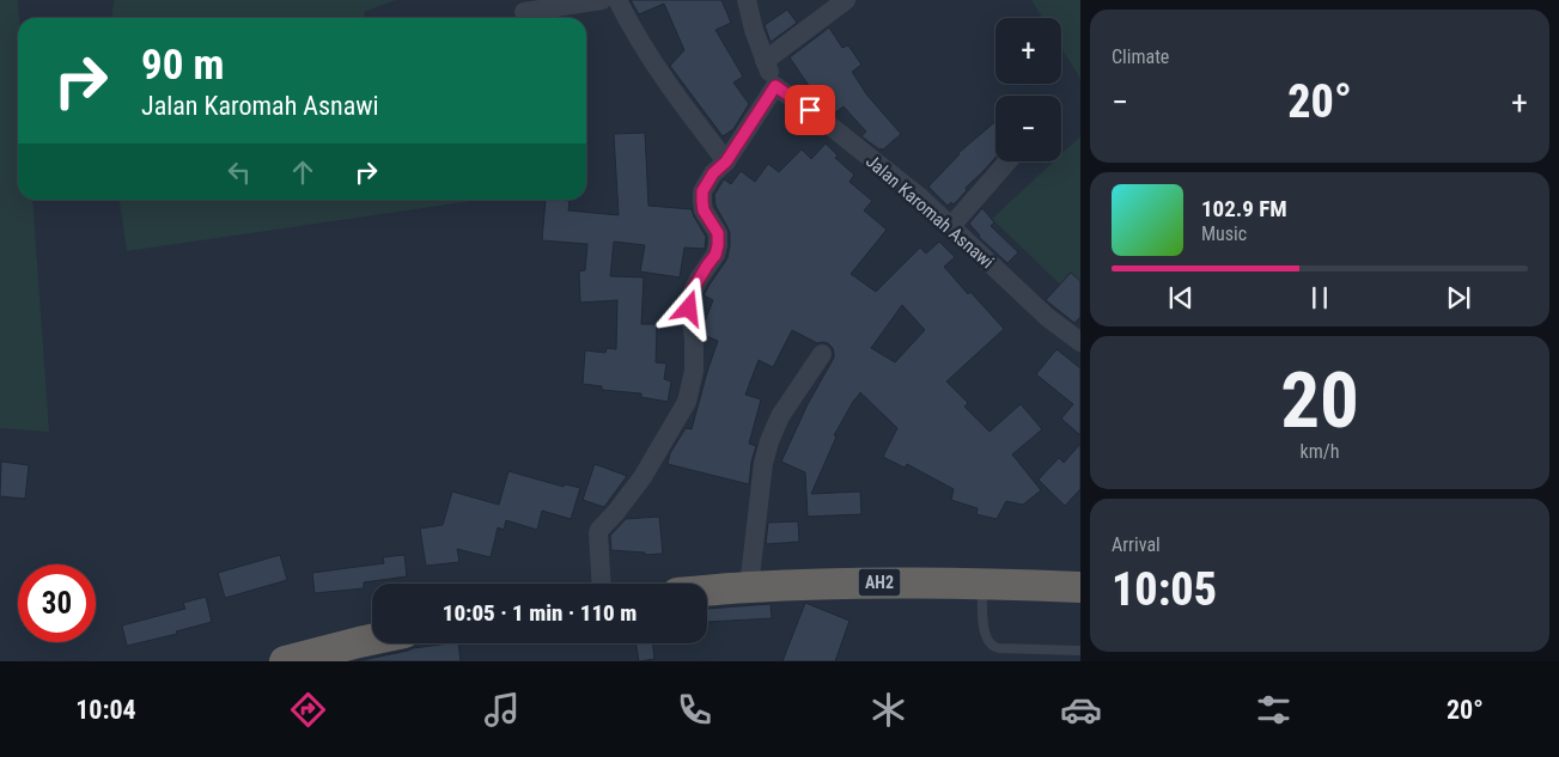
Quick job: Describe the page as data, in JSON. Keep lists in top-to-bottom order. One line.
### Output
{"streets":{"highway":["AH2"],"street":["Jalan Karomah Asnawi"]},"page":{"tile":["Climate",["20","km/h"],["Arrival","10:05"]],"map_buttons":["+","−"],"turn":["90 m","Jalan Karomah Asnawi"],"heat":["−","20°","+"],"song":["102.9 FM","Music"],"limit":"30","trip":"10:05 · 1 min · 110 m","tabs":["10:04","20°"]}}
